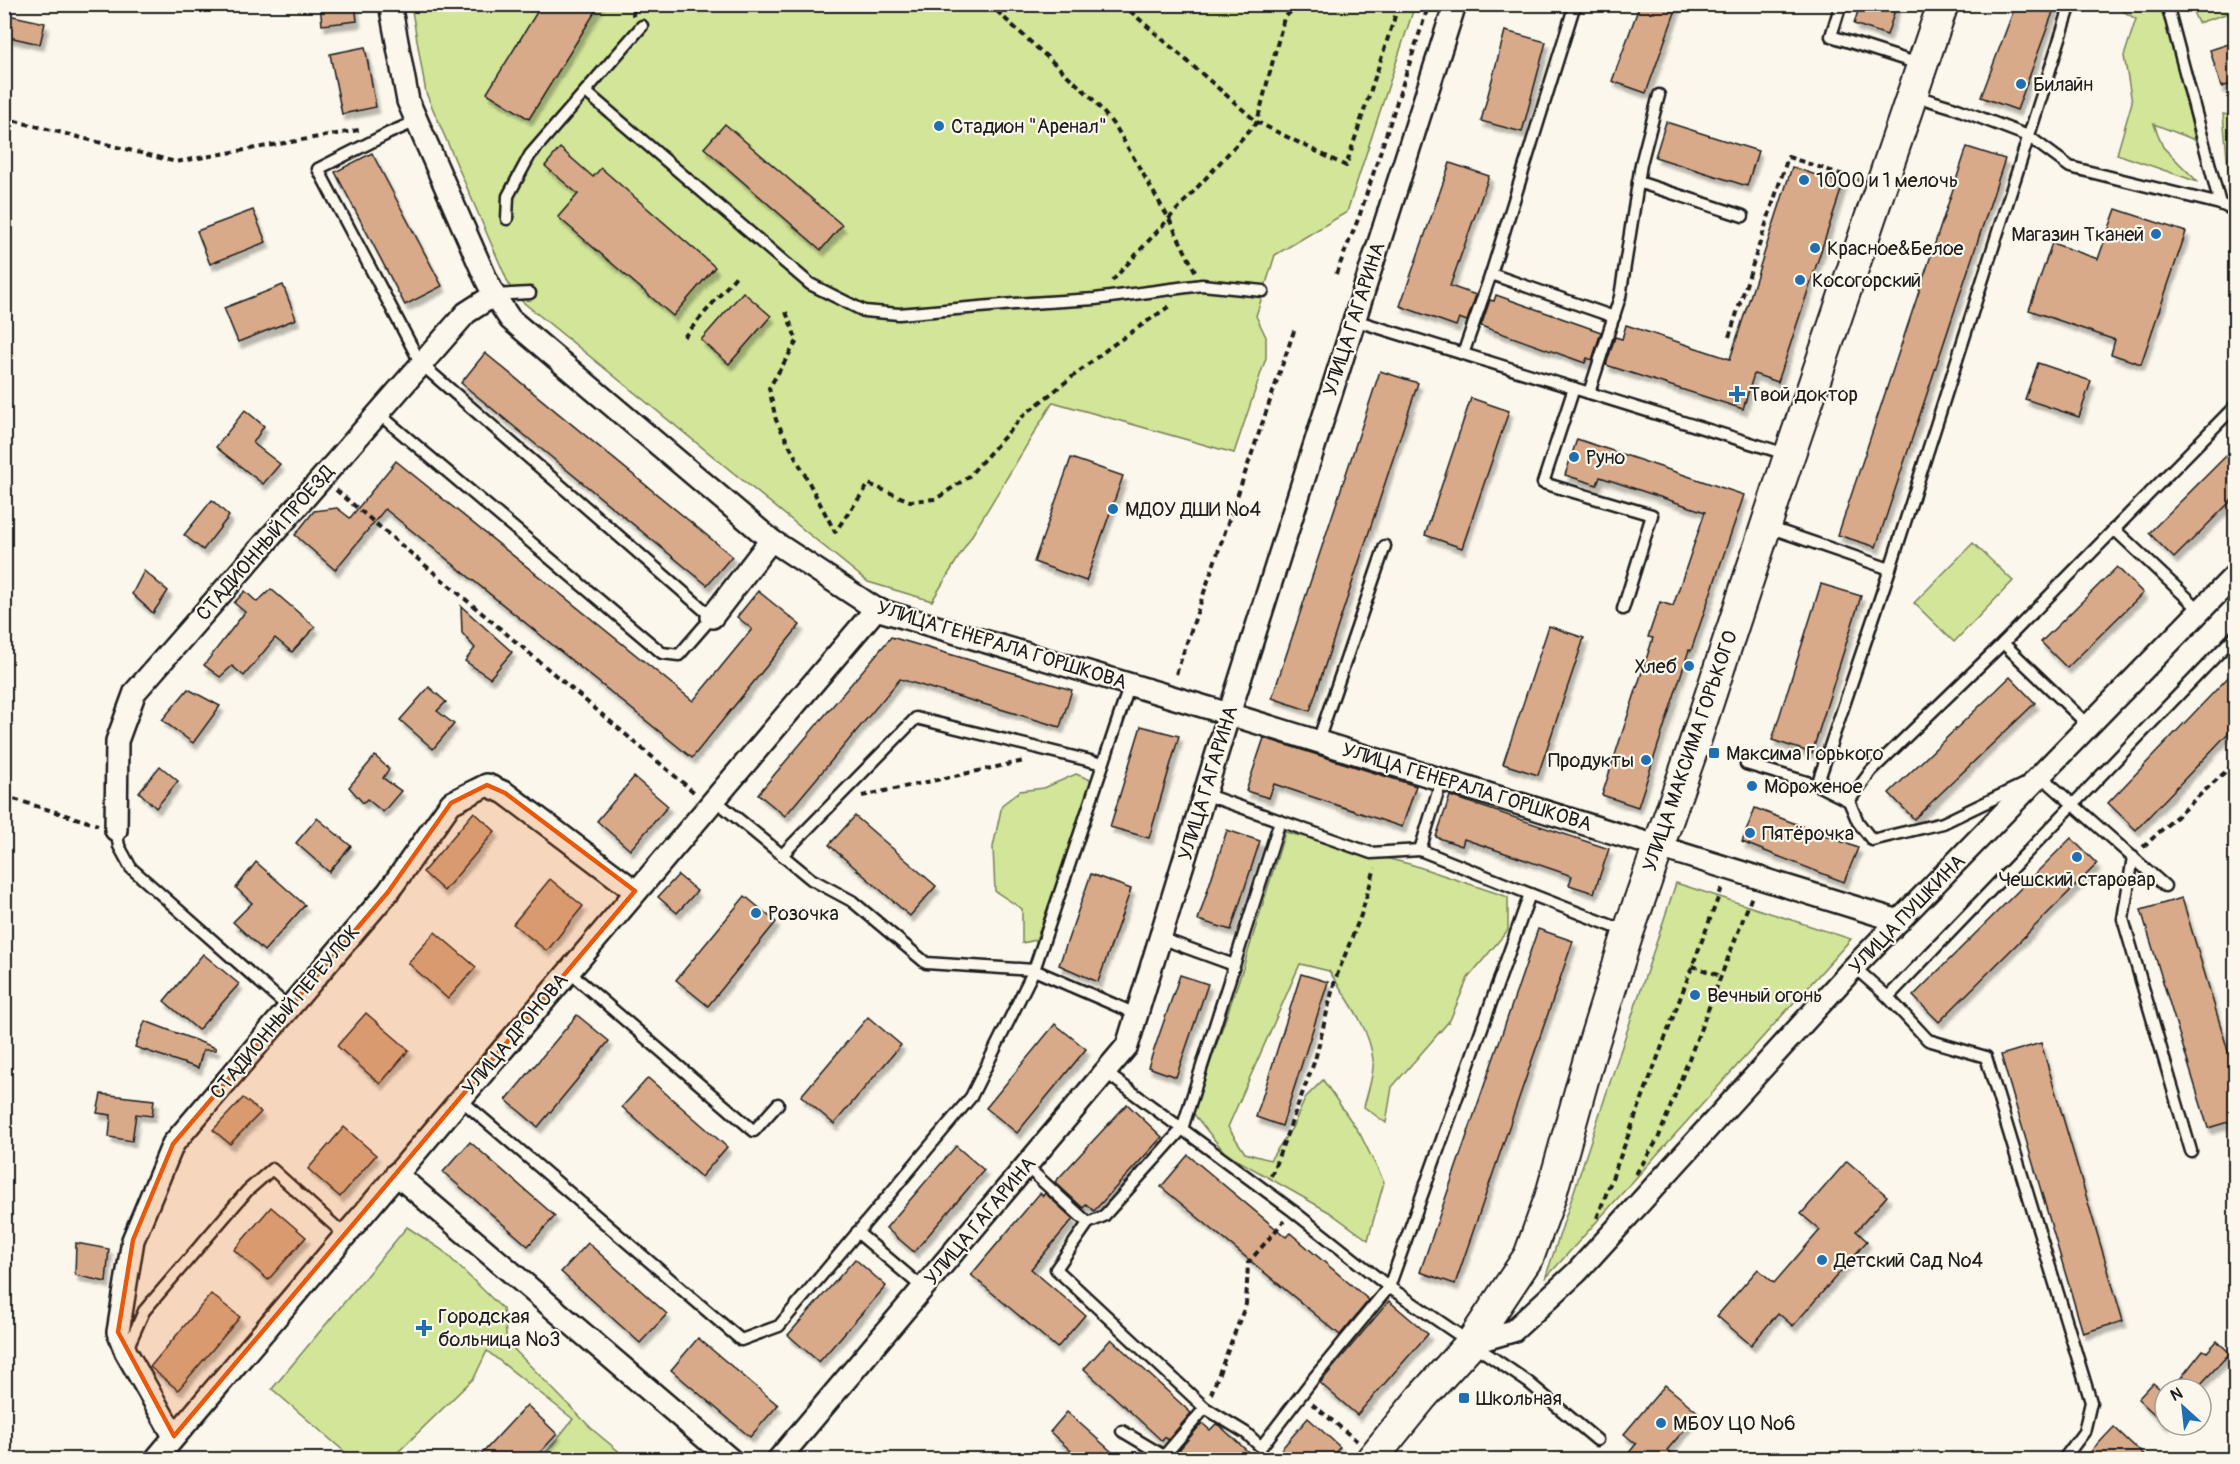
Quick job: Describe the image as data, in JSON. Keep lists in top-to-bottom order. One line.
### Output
{"streets":{"street":["УЛИЦА ГАГАРИНА","СТАДИОННЫЙ ПРОЕЗД","УЛИЦА ГЕНЕРАЛА ГОРШКОВА","УЛИЦА МАКСИМА ГОРЬКОГО","УЛИЦА ПУШКИНА","СТАДИОННЫЙ ПЕРЕУЛОК","УЛИЦА ДРОНОВА"]},"crossings":[["УЛИЦА ГАГАРИНА","УЛИЦА ГЕНЕРАЛА ГОРШКОВА"],["СТАДИОННЫЙ ПРОЕЗД","УЛИЦА ГЕНЕРАЛА ГОРШКОВА"],["УЛИЦА ГЕНЕРАЛА ГОРШКОВА","УЛИЦА МАКСИМА ГОРЬКОГО"],["УЛИЦА ГЕНЕРАЛА ГОРШКОВА","УЛИЦА ПУШКИНА"],["УЛИЦА ГЕНЕРАЛА ГОРШКОВА","УЛИЦА ДРОНОВА"],["УЛИЦА МАКСИМА ГОРЬКОГО","УЛИЦА ПУШКИНА"],["СТАДИОННЫЙ ПЕРЕУЛОК","УЛИЦА ДРОНОВА"]],"places":{"other":["Билайн","Стадион \"Аренал\"","1000 и 1 мелочь","Магазин Тканей","Красное&Белое","Косогорский","Руно","МДОУ ДШИ №4","Хлеб","Продукты","Мороженое","Пятёрочка","Чешский старовар","Розочка","Вечный огонь","Детский Сад №4","МБОУ ЦО №6"],"health":["Твой доктор","Городская больница №3"],"transit":["Максима Горького","Школьная"]},"north":"top left"}
